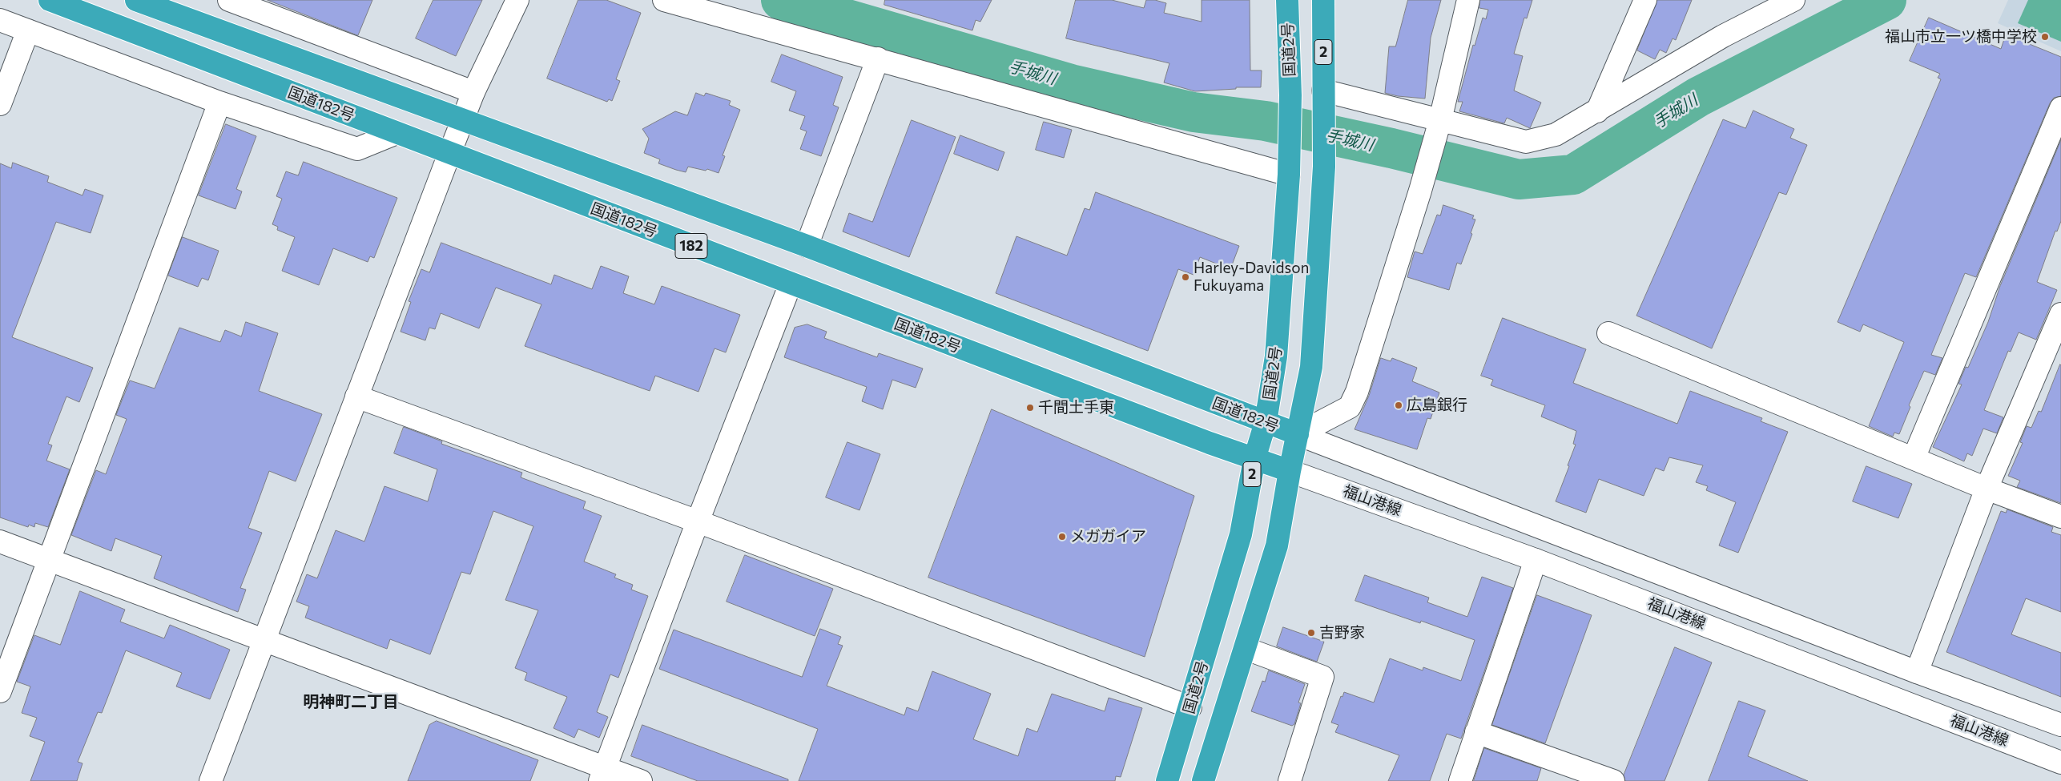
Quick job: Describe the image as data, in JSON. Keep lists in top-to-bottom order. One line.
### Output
{"streets":{"highway":["国道2号","2","国道182号","182"],"street":["福山港線"]},"crossings":[["国道2号","国道182号"],["2","国道182号"],["2","福山港線"],["国道182号","福山港線"]],"districts":["明神町二丁目"],"water":["手城川"],"places":["福山市立一ツ橋中学校","Harley-Davidson Fukuyama","広島銀行","千間土手東","メガガイア","吉野家"]}
